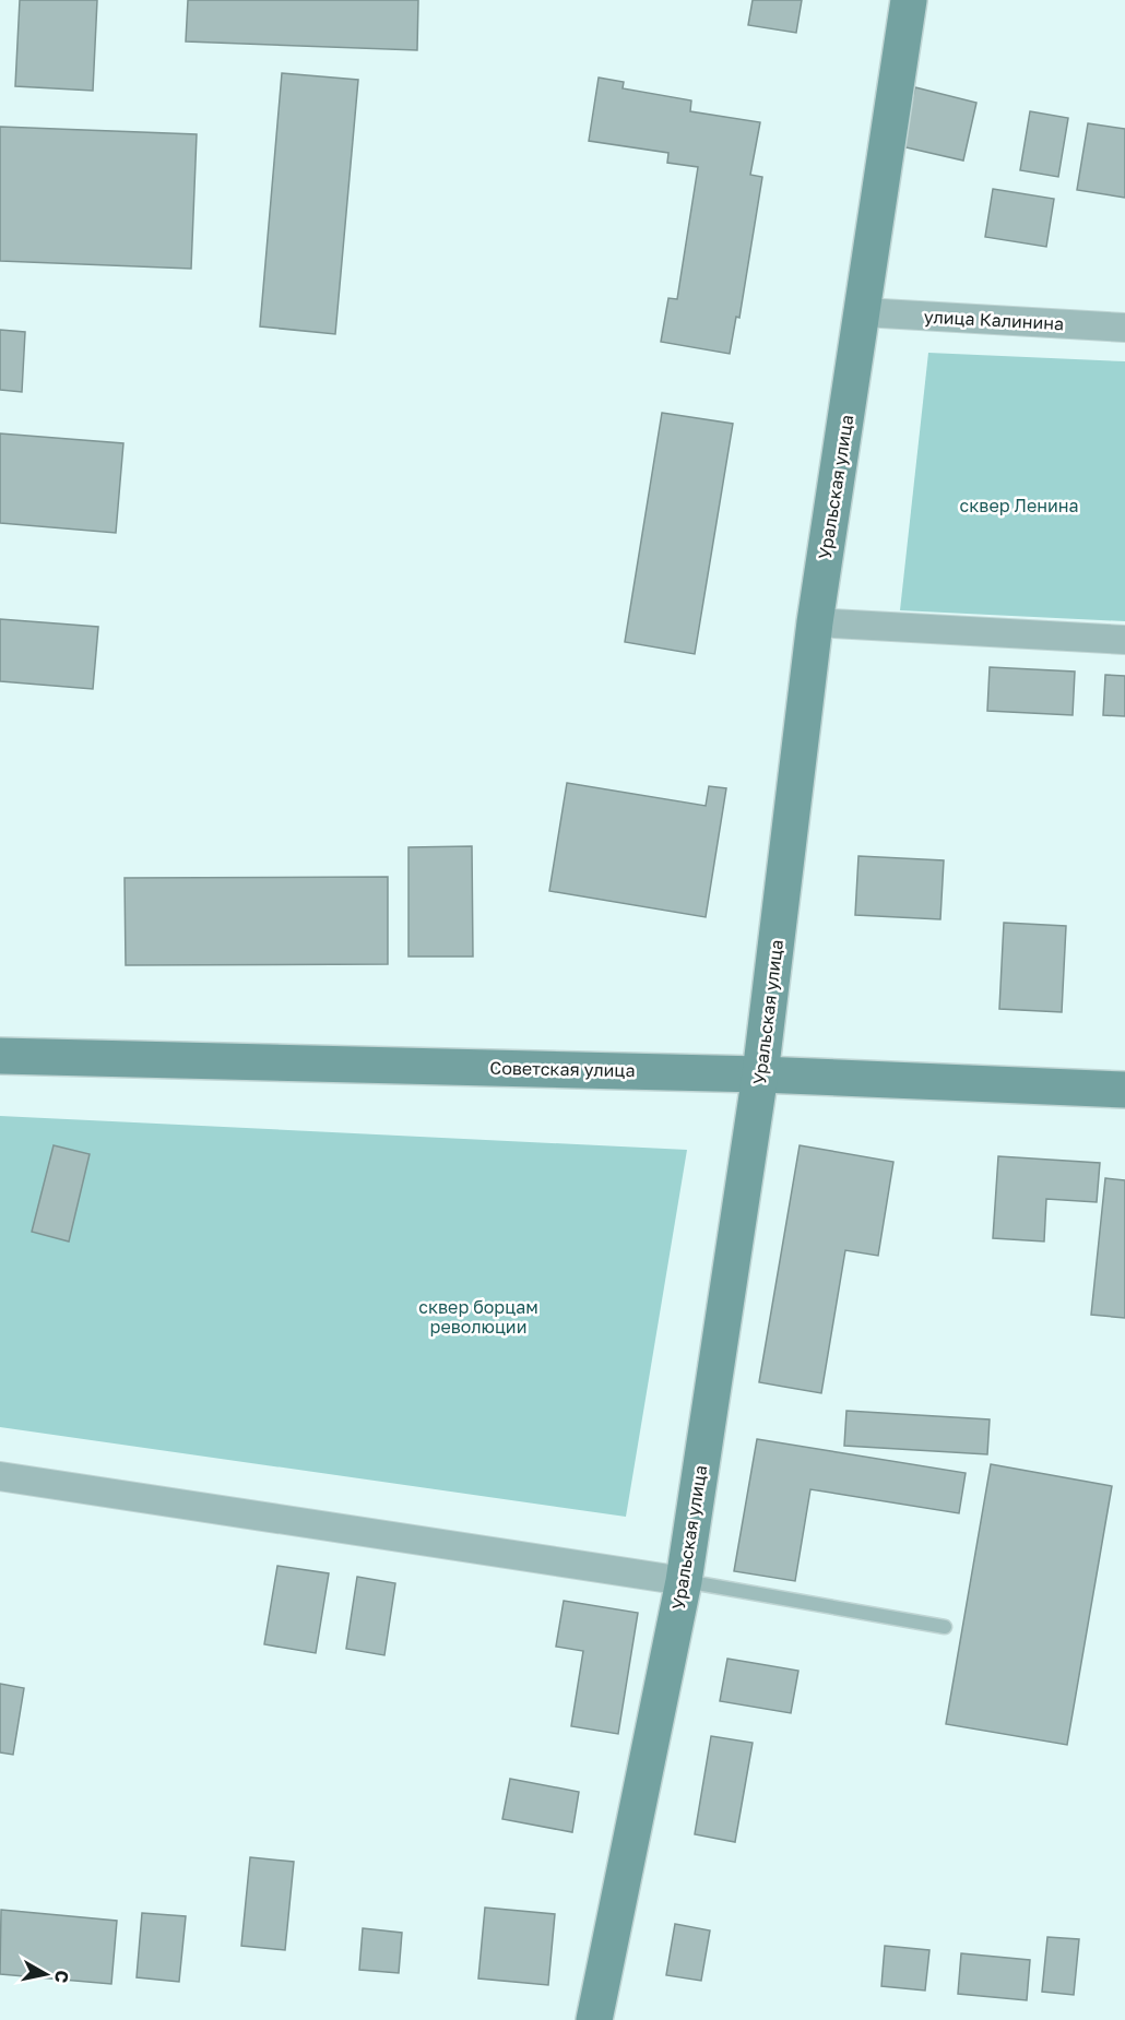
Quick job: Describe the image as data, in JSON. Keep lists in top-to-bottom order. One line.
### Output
{"streets":{"street":["улица Калинина","Уральская улица","Советская улица"]},"crossings":[["улица Калинина","Уральская улица"],["Уральская улица","Советская улица"]],"parks":["сквер Ленина","сквер борцам революции"],"north":"right"}
